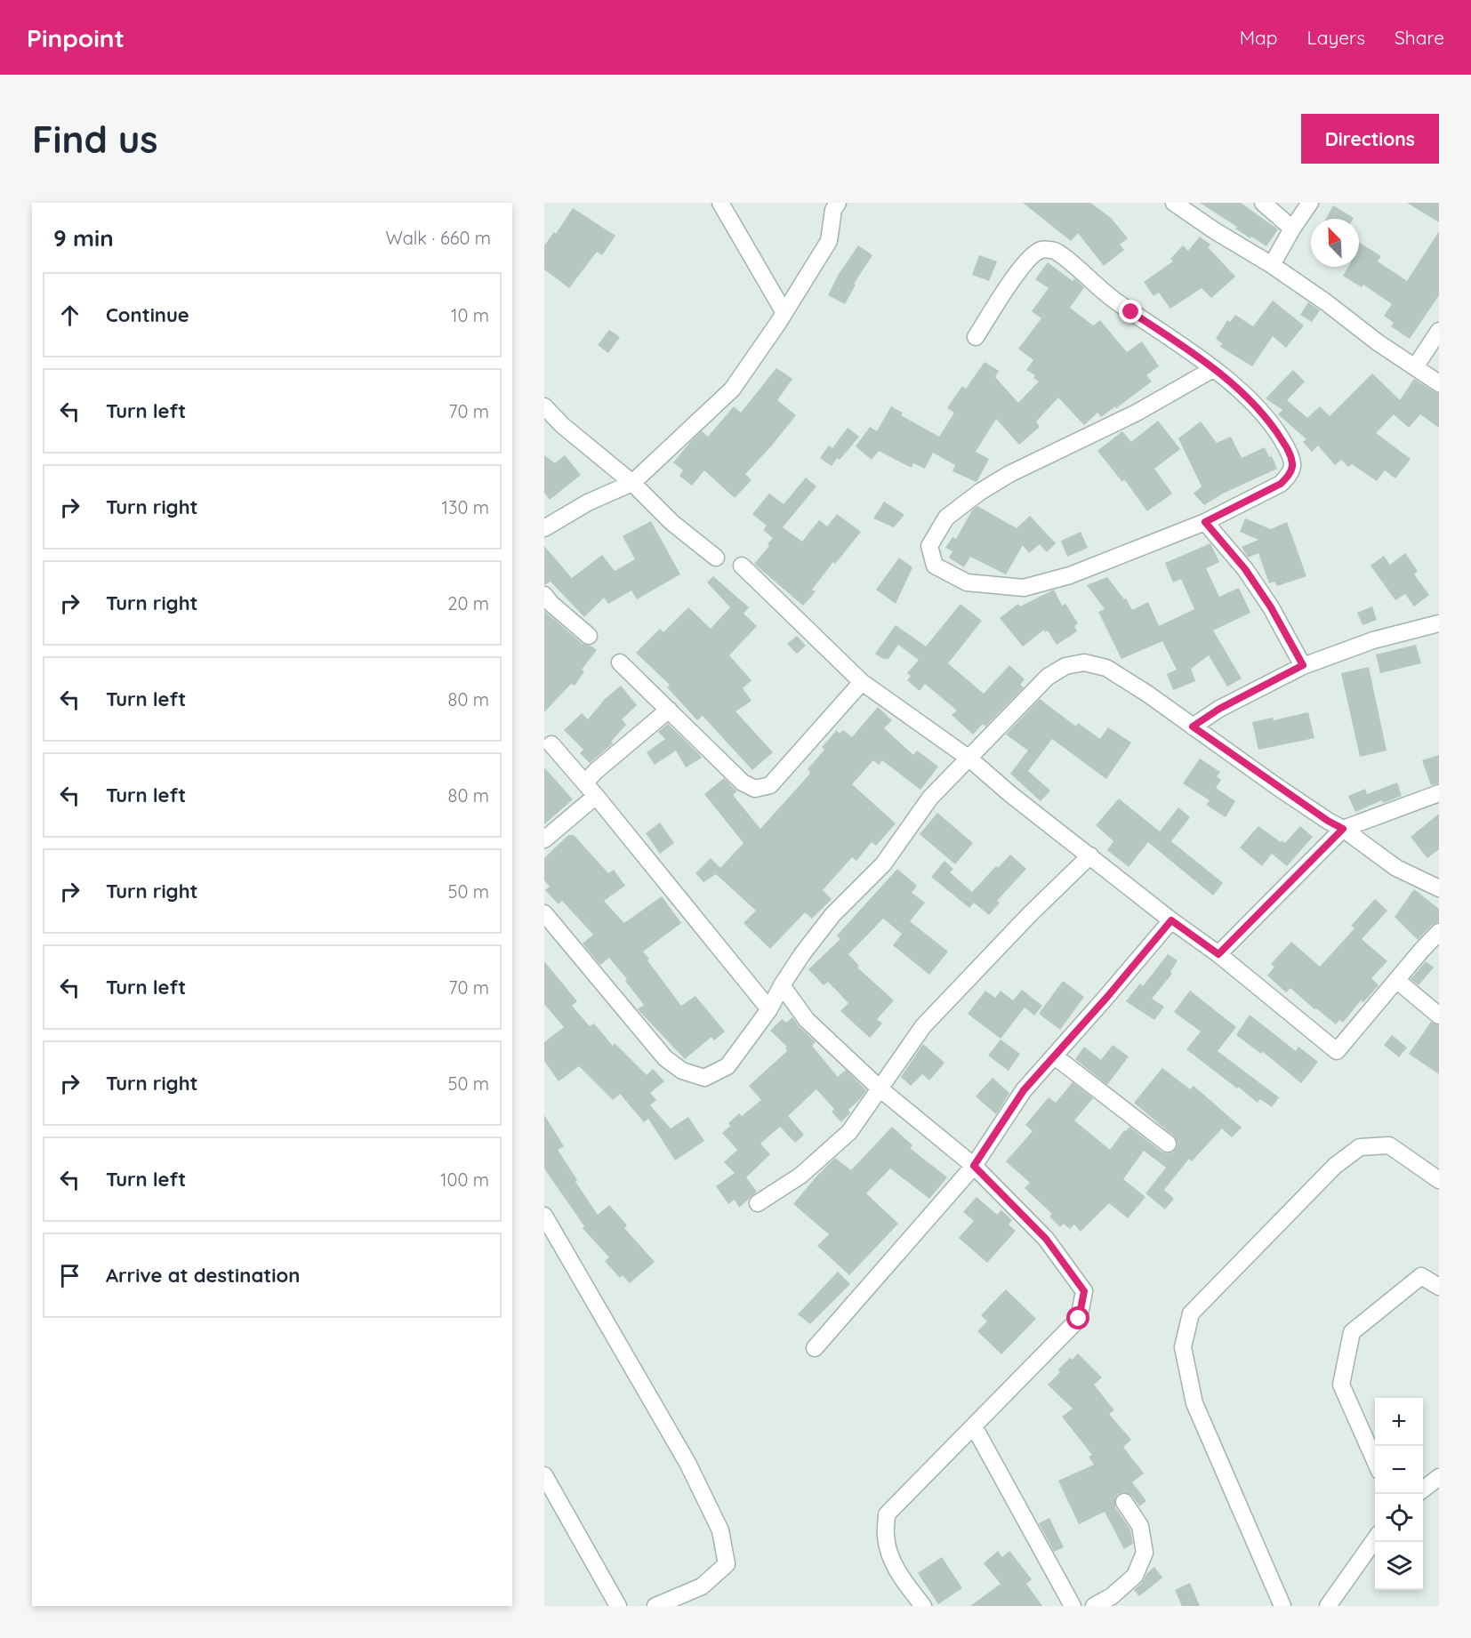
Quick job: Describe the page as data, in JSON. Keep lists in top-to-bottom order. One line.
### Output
{"north":"top left","page":{"header":"Pinpoint","nav":["Map","Layers","Share"],"buttons":"Directions","title":"Find us","heading":["9 min","Walk · 660 m"],"list":[["Continue","10 m"],["Turn left","70 m"],["Turn right","130 m"],["Turn right","20 m"],["Turn left","80 m"],["Turn left","80 m"],["Turn right","50 m"],["Turn left","70 m"],["Turn right","50 m"],["Turn left","100 m"],"Arrive at destination"],"map_buttons":["+","−"]}}
